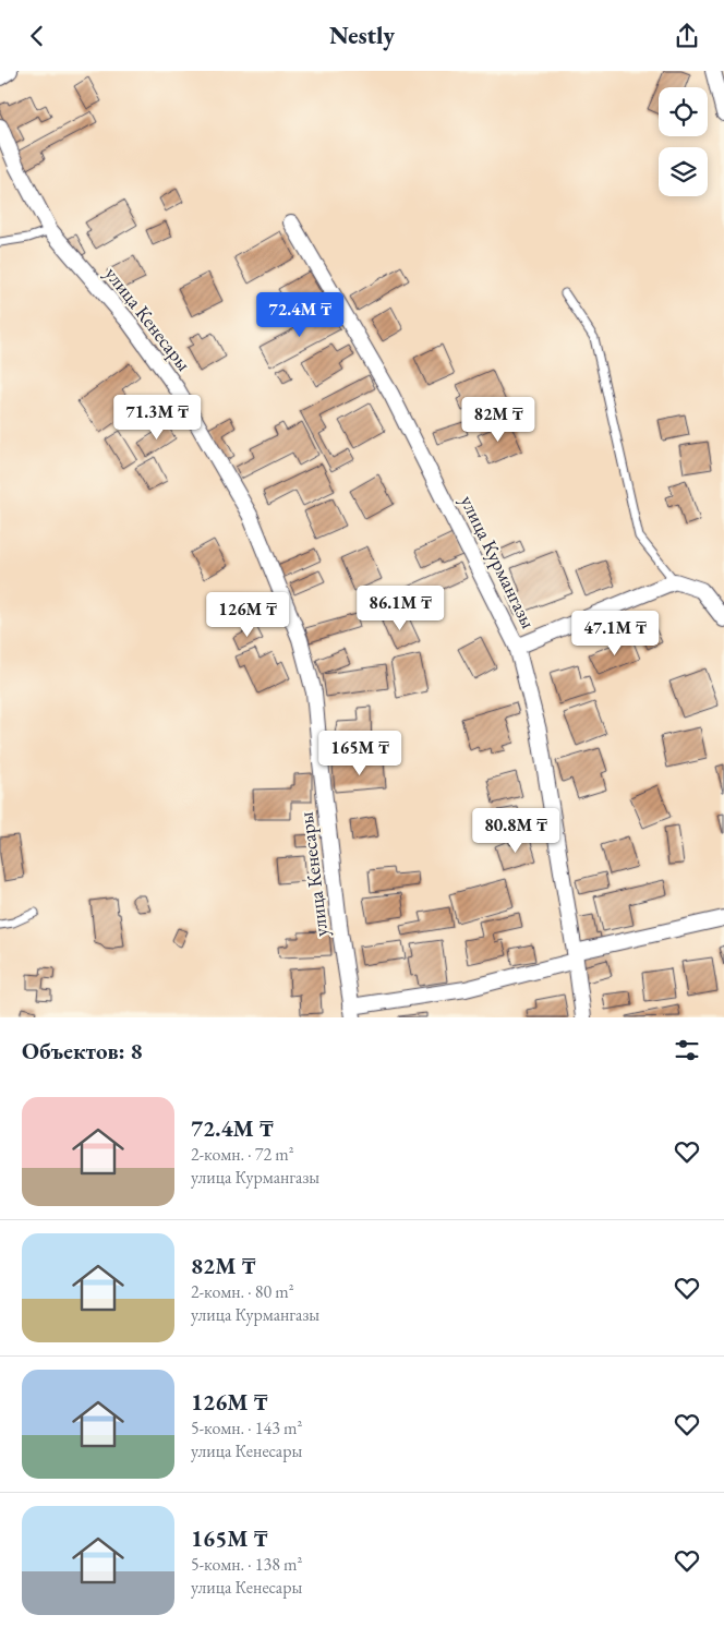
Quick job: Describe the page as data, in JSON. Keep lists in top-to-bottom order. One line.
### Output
{"streets":{"street":["улица Кенесары","улица Курмангазы"]},"page":{"header":"Nestly","price":["72.4M ₸","71.3M ₸","82M ₸","86.1M ₸","126M ₸","47.1M ₸","165M ₸","80.8M ₸"],"heading":"Объектов: 8","list":[{"name":"72.4M ₸","note":"2-комн. · 72 m² · улица Курмангазы"},{"name":"82M ₸","note":"2-комн. · 80 m² · улица Курмангазы"},{"name":"126M ₸","note":"5-комн. · 143 m² · улица Кенесары"},{"name":"165M ₸","note":"5-комн. · 138 m² · улица Кенесары"}]}}
